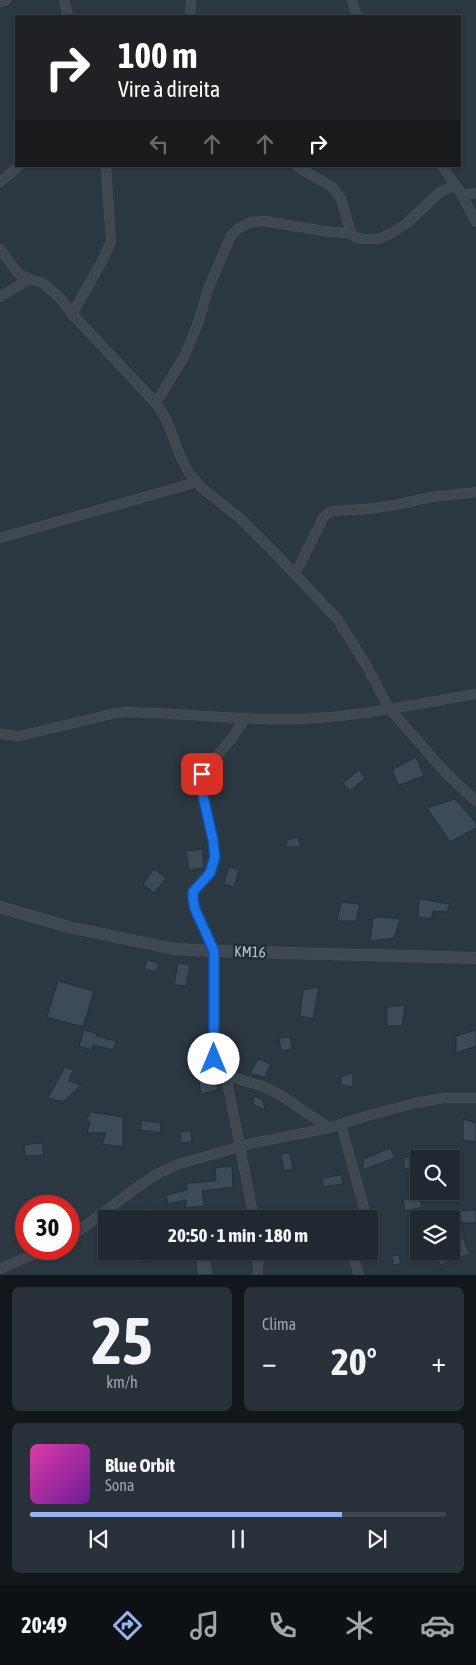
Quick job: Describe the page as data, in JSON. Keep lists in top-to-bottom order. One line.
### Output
{"streets":{"street":["KM16"]},"page":{"turn":["100 m","Vire à direita"],"limit":"30","trip":"20:50 · 1 min · 180 m","tile":[["25","km/h"],"Clima"],"heat":["−","20°","+"],"song":["Blue Orbit","Sona"],"tabs":"20:49"}}
